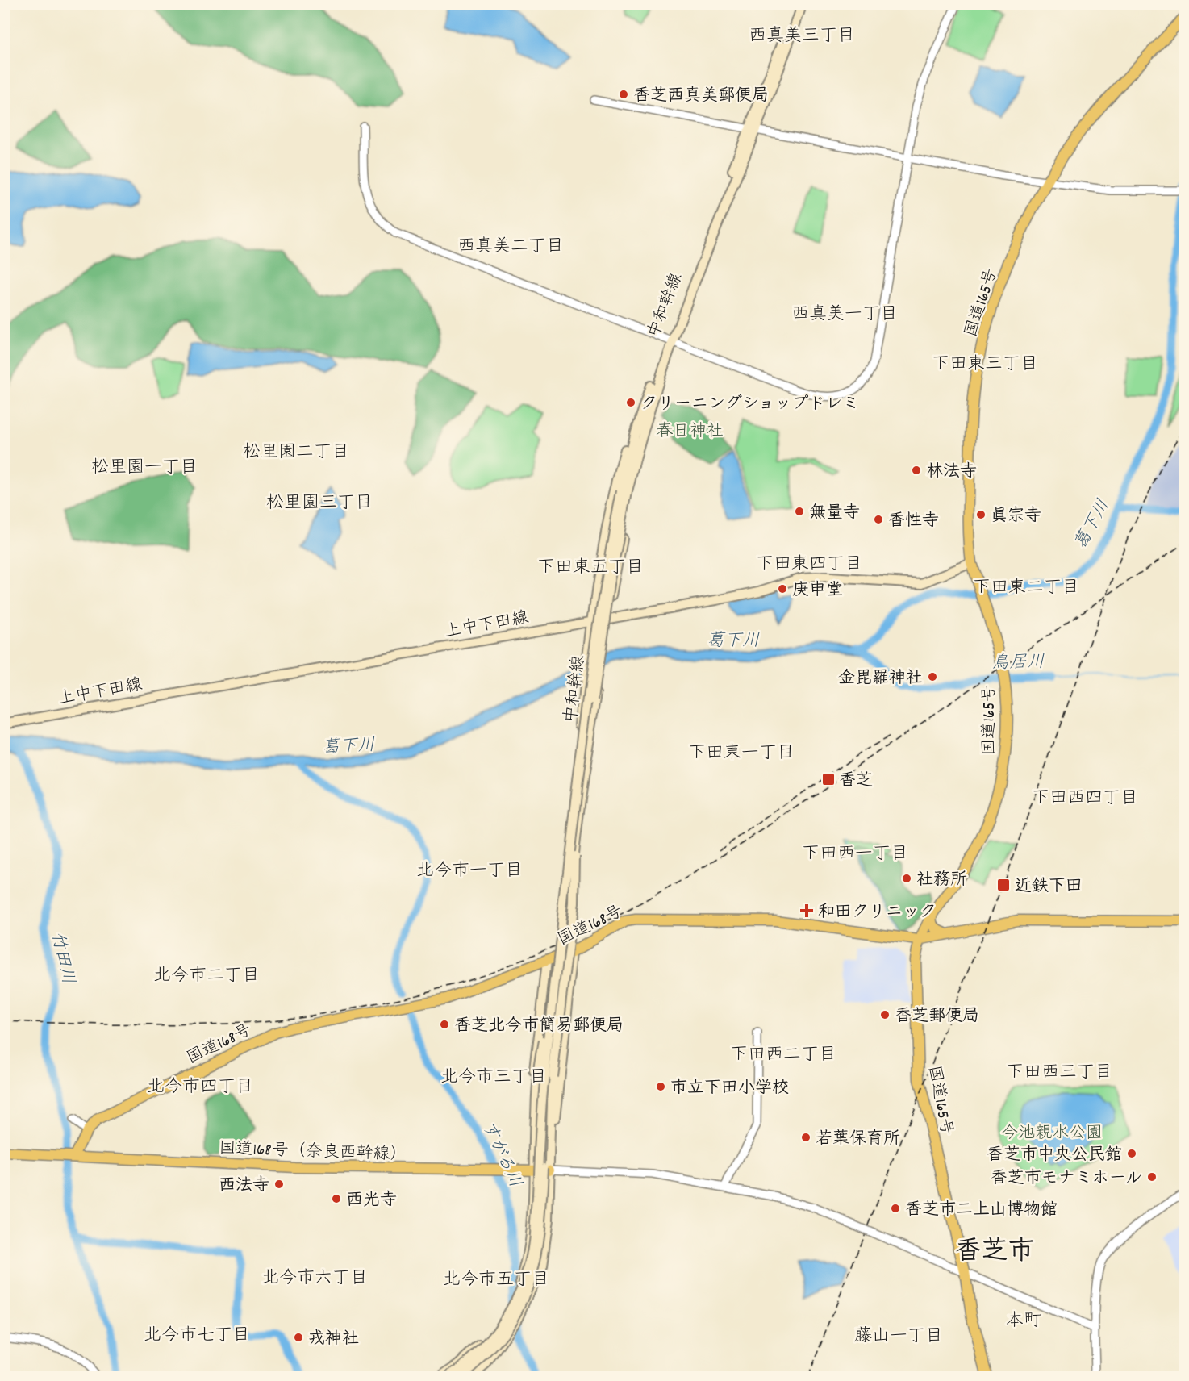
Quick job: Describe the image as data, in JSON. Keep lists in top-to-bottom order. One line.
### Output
{"streets":{"highway":["国道165号","国道168号","国道168号（奈良西幹線）"],"main road":["中和幹線","上中下田線"]},"crossings":[["国道165号","上中下田線"],["国道165号","国道168号"],["国道168号","国道168号（奈良西幹線）"]],"districts":["西真美三丁目","西真美二丁目","西真美一丁目","下田東三丁目","松里園二丁目","松里園一丁目","松里園三丁目","下田東四丁目","下田東五丁目","下田東二丁目","下田東一丁目","下田西四丁目","下田西一丁目","北今市一丁目","北今市二丁目","下田西二丁目","下田西三丁目","北今市三丁目","北今市四丁目","香芝市","北今市六丁目","北今市五丁目","本町","北今市七丁目","藤山一丁目"],"water":["葛下川","鳥居川","竹田川","すがる川"],"parks":["春日神社","今池親水公園"],"places":{"other":["香芝西真美郵便局","クリーニングショップドレミ","林法寺","無量寺","眞宗寺","香性寺","庚申堂","金毘羅神社","社務所","香芝郵便局","香芝北今市簡易郵便局","市立下田小学校","若葉保育所","香芝市中央公民館","香芝市モナミホール","西法寺","西光寺","香芝市二上山博物館","戎神社"],"transit":["香芝","近鉄下田"],"health":["和田クリニック"]}}
